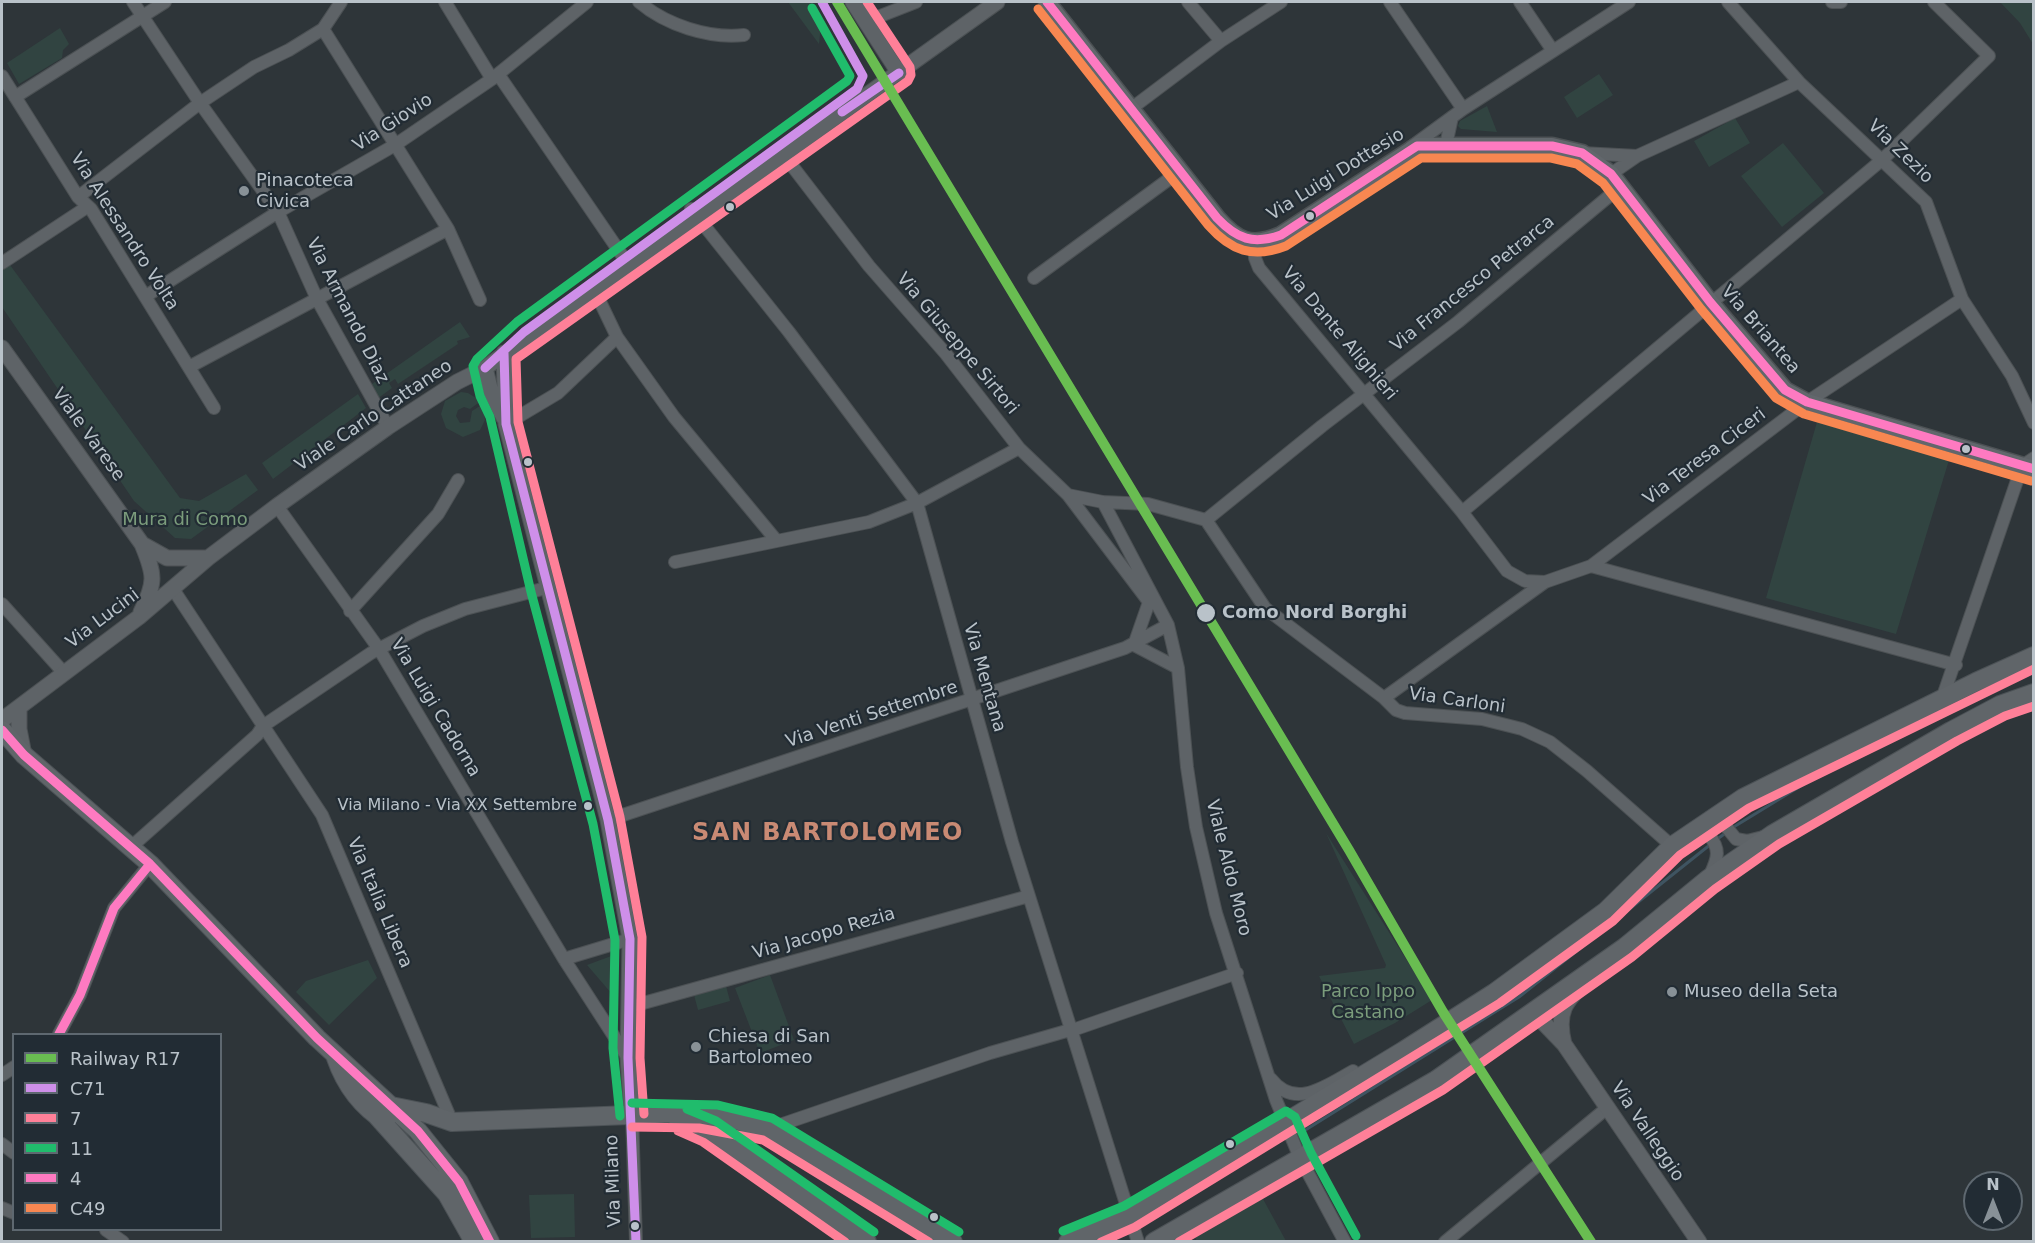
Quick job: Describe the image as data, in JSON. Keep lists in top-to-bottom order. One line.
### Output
{"streets":{"main road":["Via Luigi Dottesio","Via Briantea"],"street":["Via Giovio","Via Zezio","Via Alessandro Volta","Via Francesco Petrarca","Via Armando Diaz","Via Dante Alighieri","Via Giuseppe Sirtori","Viale Carlo Cattaneo","Viale Varese","Via Teresa Ciceri","Via Lucini","Via Mentana","Via Carloni","Via Luigi Cadorna","Via Venti Settembre","Viale Aldo Moro","Via Italia Libera","Via Jacopo Rezia","Via Valleggio","Via Milano"]},"crossings":[["Via Giovio","Via Alessandro Volta"],["Via Giovio","Via Armando Diaz"],["Via Zezio","Via Francesco Petrarca"],["Via Zezio","Via Teresa Ciceri"],["Via Luigi Dottesio","Via Francesco Petrarca"],["Via Luigi Dottesio","Via Briantea"],["Via Luigi Dottesio","Via Dante Alighieri"],["Via Francesco Petrarca","Via Briantea"],["Via Francesco Petrarca","Via Dante Alighieri"],["Via Francesco Petrarca","Via Carloni"],["Via Armando Diaz","Viale Carlo Cattaneo"],["Via Briantea","Via Teresa Ciceri"],["Via Giuseppe Sirtori","Viale Carlo Cattaneo"],["Via Giuseppe Sirtori","Via Venti Settembre"],["Viale Carlo Cattaneo","Viale Varese"],["Viale Carlo Cattaneo","Via Lucini"],["Viale Carlo Cattaneo","Via Mentana"],["Viale Carlo Cattaneo","Via Luigi Cadorna"],["Viale Carlo Cattaneo","Via Milano"],["Viale Varese","Via Lucini"],["Via Lucini","Via Italia Libera"],["Via Mentana","Via Venti Settembre"],["Via Mentana","Via Jacopo Rezia"],["Via Luigi Cadorna","Via Milano"],["Via Venti Settembre","Viale Aldo Moro"],["Via Venti Settembre","Via Milano"],["Via Jacopo Rezia","Via Milano"]],"districts":["SAN BARTOLOMEO"],"parks":["Mura di Como","Parco Ippo Castano"],"places":["Pinacoteca Civica","Como Nord Borghi","Via Milano - Via XX Settembre","Museo della Seta","Chiesa di San Bartolomeo"],"lines":["rail line R17","transit line C71","transit line 7","transit line 4","transit line 11","transit line C49"],"legend":["Railway R17","C71","7","11","4","C49"],"north":"top"}
